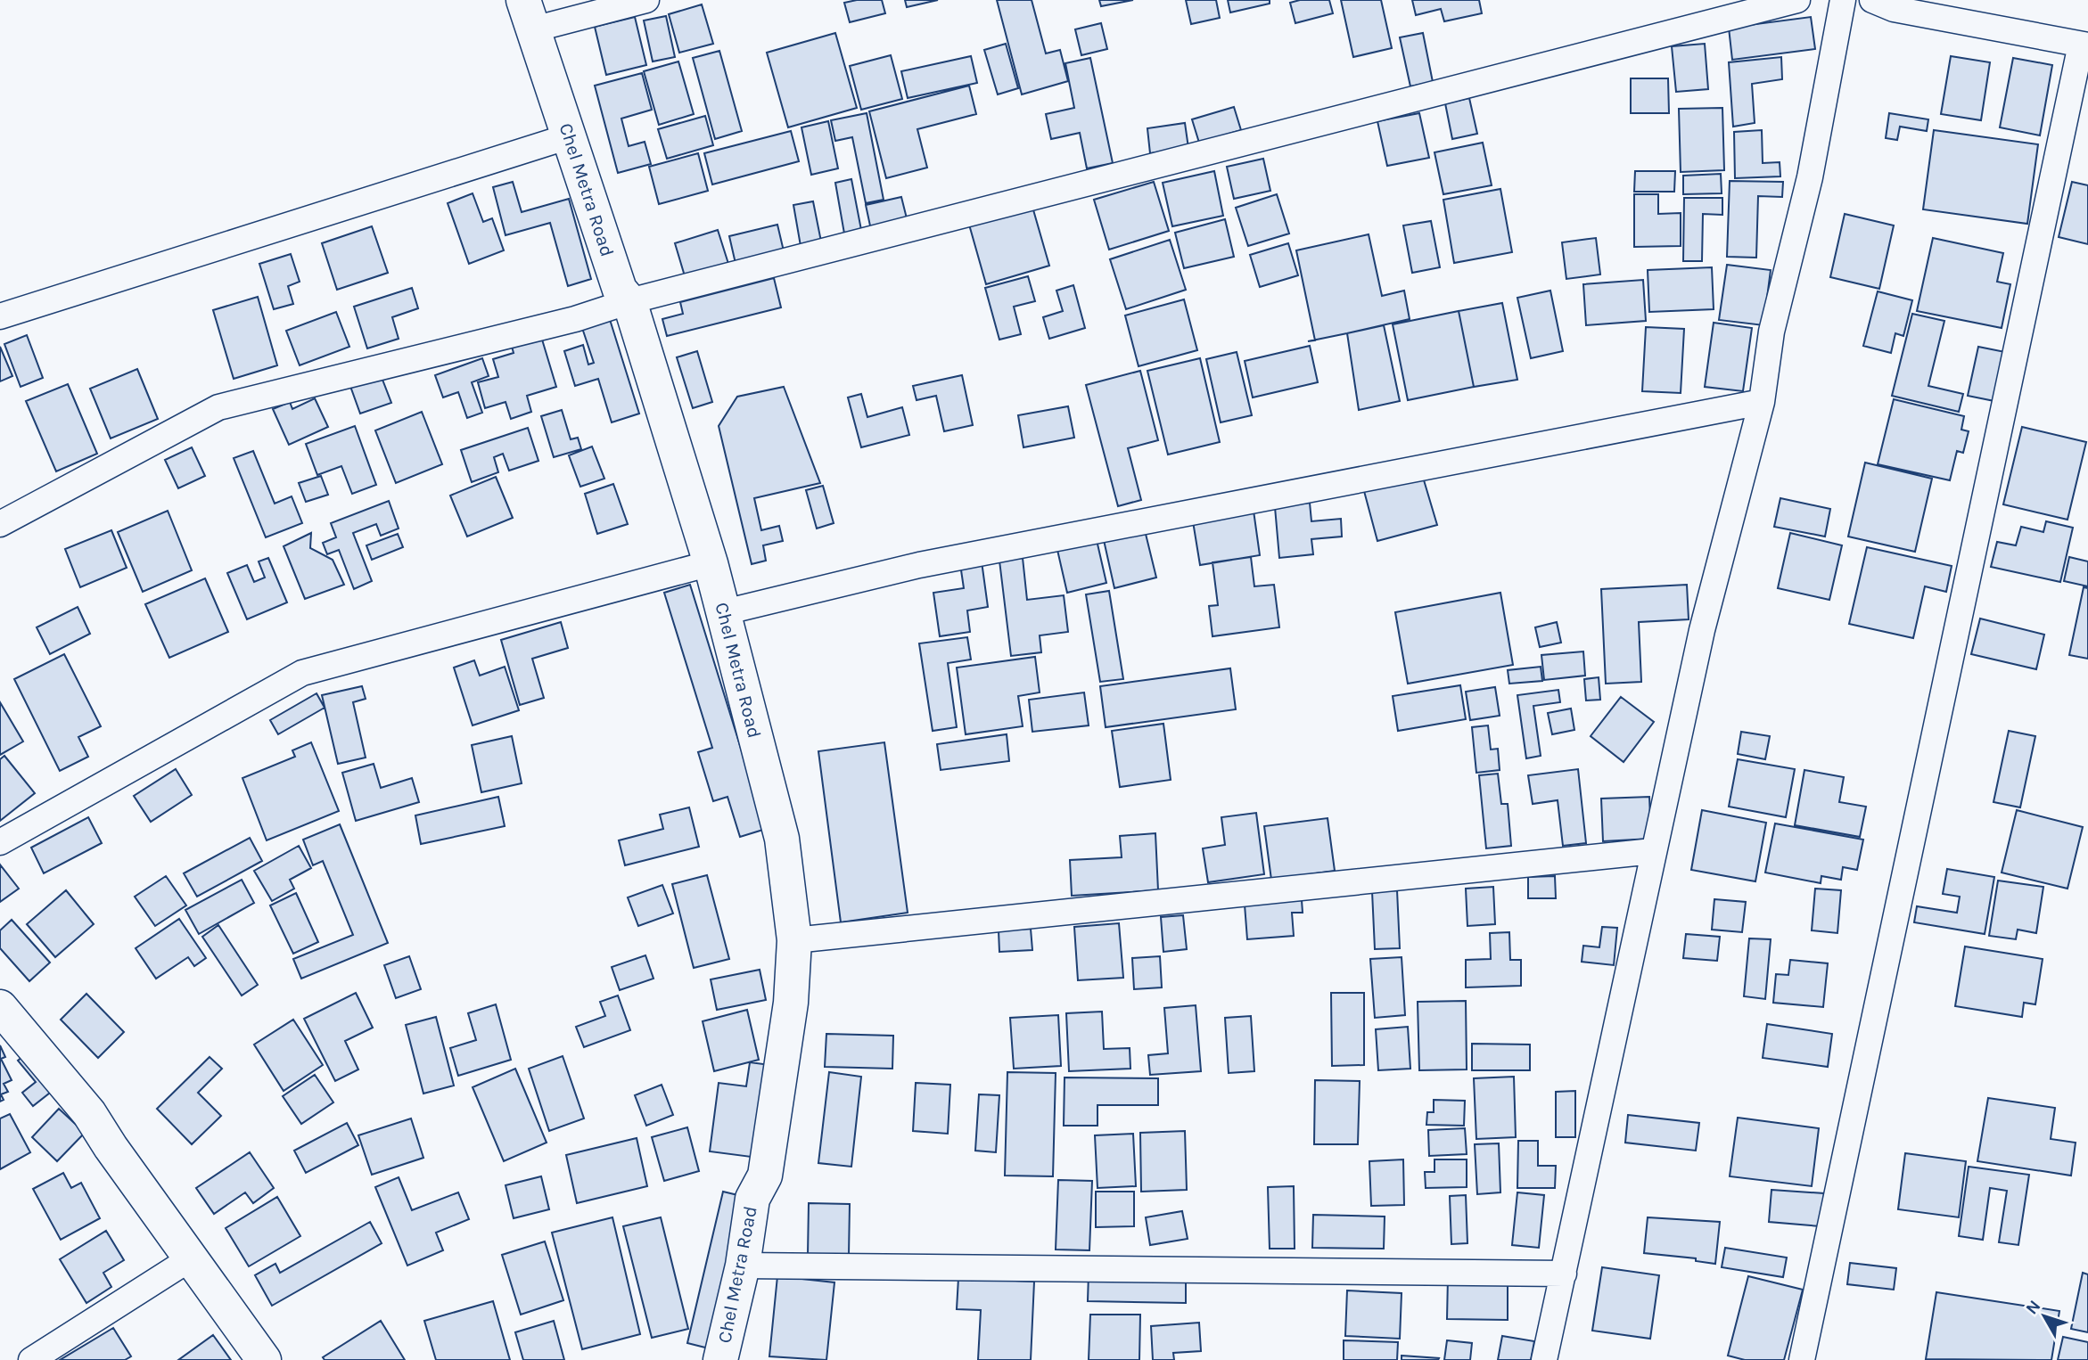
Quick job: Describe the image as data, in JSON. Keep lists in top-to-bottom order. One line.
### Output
{"streets":{"street":["Chel Metra Road"]},"north":"top left"}
